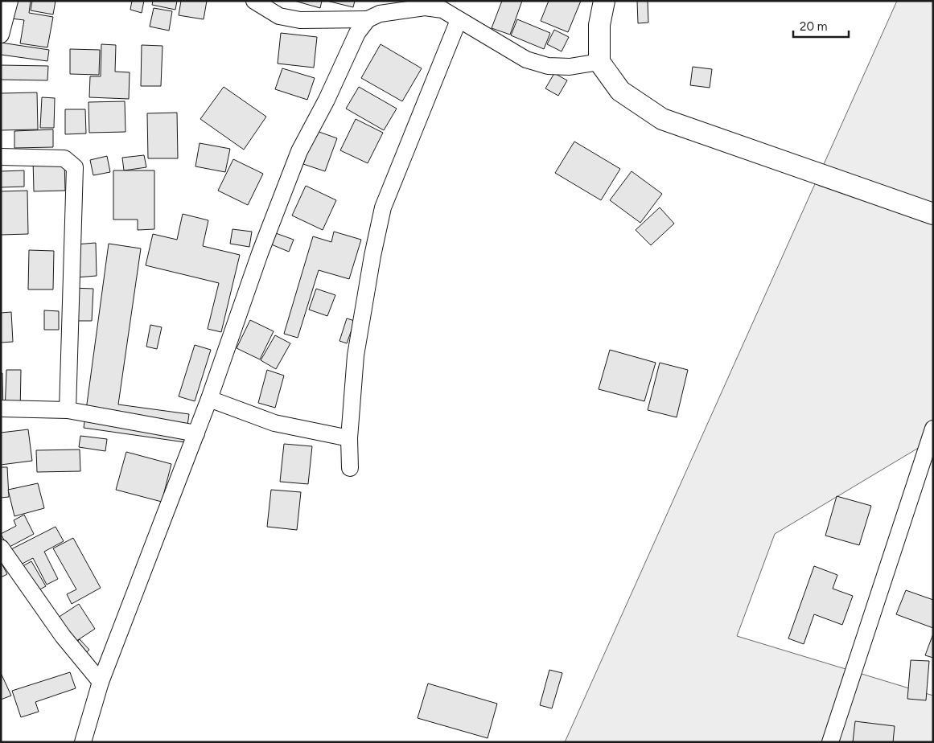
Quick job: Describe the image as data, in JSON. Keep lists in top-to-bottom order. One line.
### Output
{"scale_bar":"20 m"}
